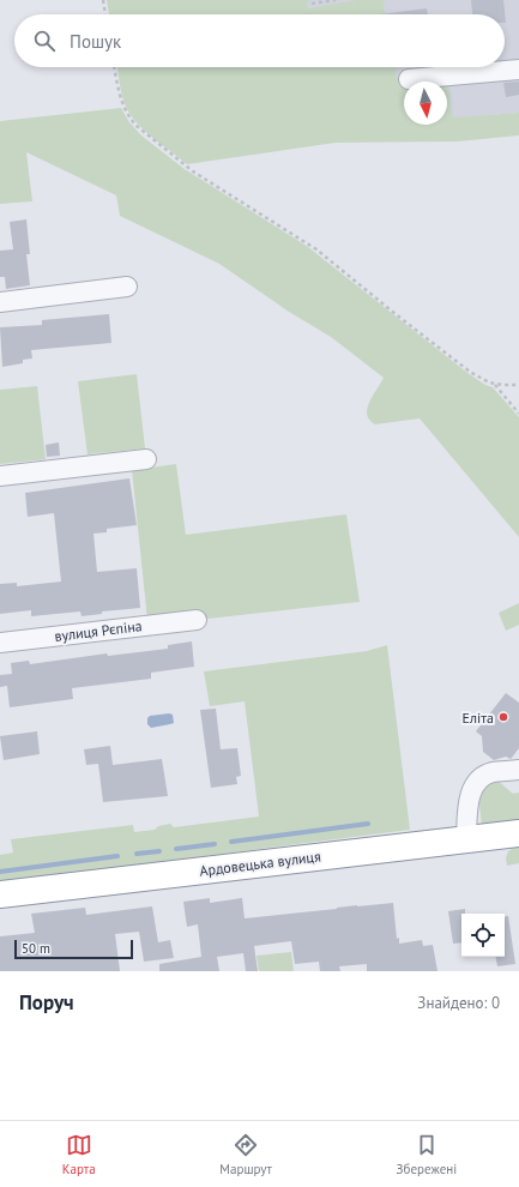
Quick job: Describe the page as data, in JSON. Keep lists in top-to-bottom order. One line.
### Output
{"streets":{"highway":["Ардовецька вулиця"],"street":["вулиця Рєпіна"]},"places":["Еліта"],"scale_bar":"50 m","north":"bottom","page":{"search":"Пошук","scale":"50 m","heading":["Поруч","Знайдено: 0"],"nav":["Карта","Маршрут","Збережені"]}}
